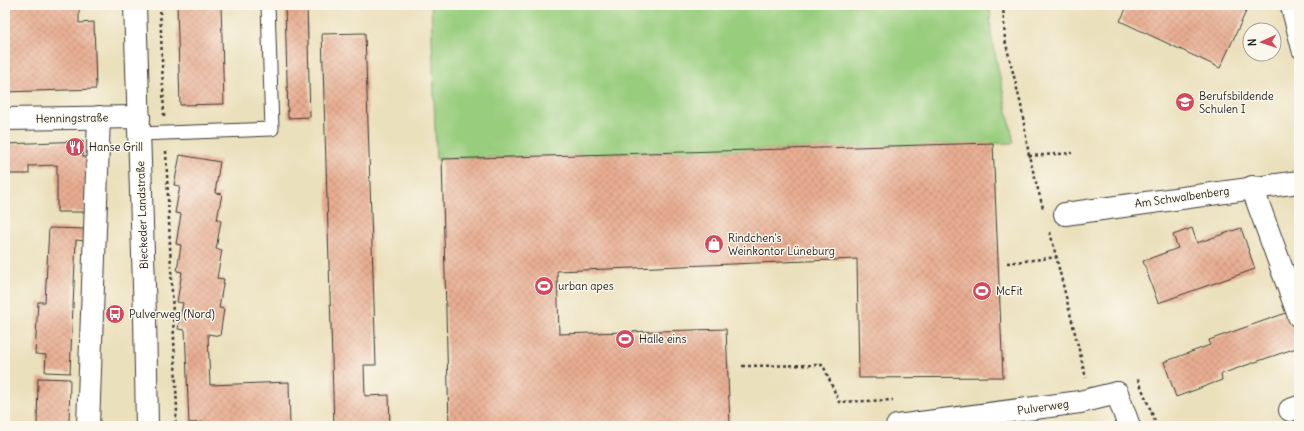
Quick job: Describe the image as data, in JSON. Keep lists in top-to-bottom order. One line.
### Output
{"streets":{"street":["Henningstraße","Am Schwalbenberg","Bleckeder Landstraße","Pulverweg"]},"crossings":[["Henningstraße","Bleckeder Landstraße"]],"places":{"school or university":["Berufsbildende Schulen I"],"restaurant":["Hanse Grill"],"shop":["Rindchen's Weinkontor Lüneburg"],"sports":["urban apes","McFit","Halle eins"],"bus stop":["Pulverweg (Nord)"]},"north":"left"}
